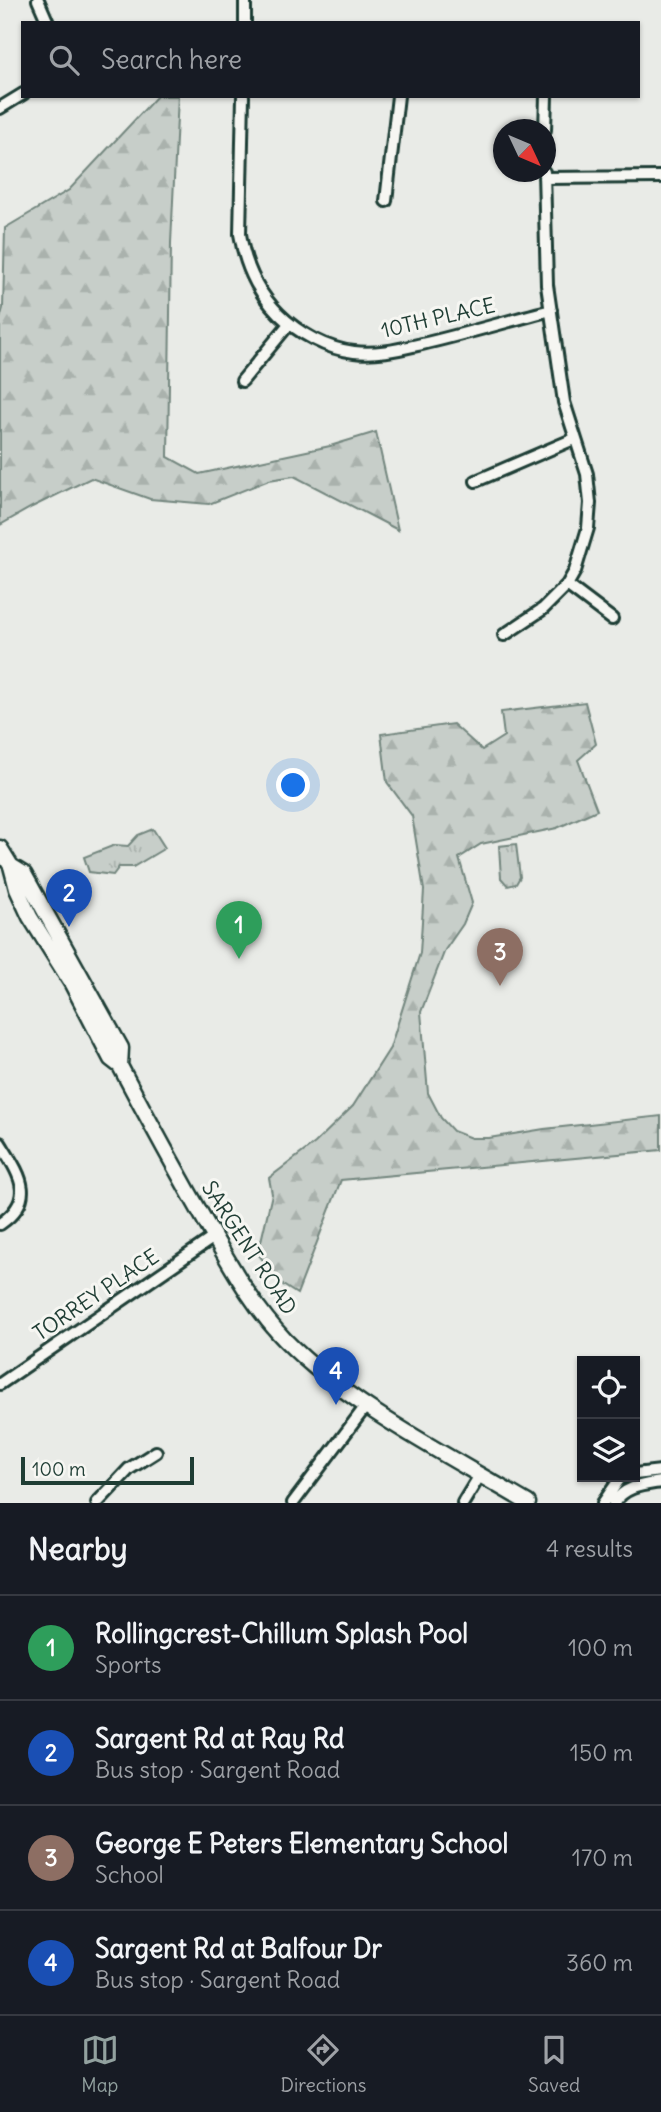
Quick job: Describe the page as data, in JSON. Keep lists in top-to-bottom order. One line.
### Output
{"streets":{"main road":["SARGENT ROAD"],"street":["10TH PLACE","TORREY PLACE"]},"crossings":[["SARGENT ROAD","TORREY PLACE"]],"scale_bar":"100 m","north":"bottom right","page":{"search":"Search here","pins":["2","1","3","4"],"scale":"100 m","heading":["Nearby","4 results"],"list":[{"mark":"1","name":"Rollingcrest-Chillum Splash Pool","note":"Sports","value":"100 m"},{"mark":"2","name":"Sargent Rd at Ray Rd","note":"Bus stop · Sargent Road","value":"150 m"},{"mark":"3","name":"George E Peters Elementary School","note":"School","value":"170 m"},{"mark":"4","name":"Sargent Rd at Balfour Dr","note":"Bus stop · Sargent Road","value":"360 m"}],"nav":["Map","Directions","Saved"]}}
